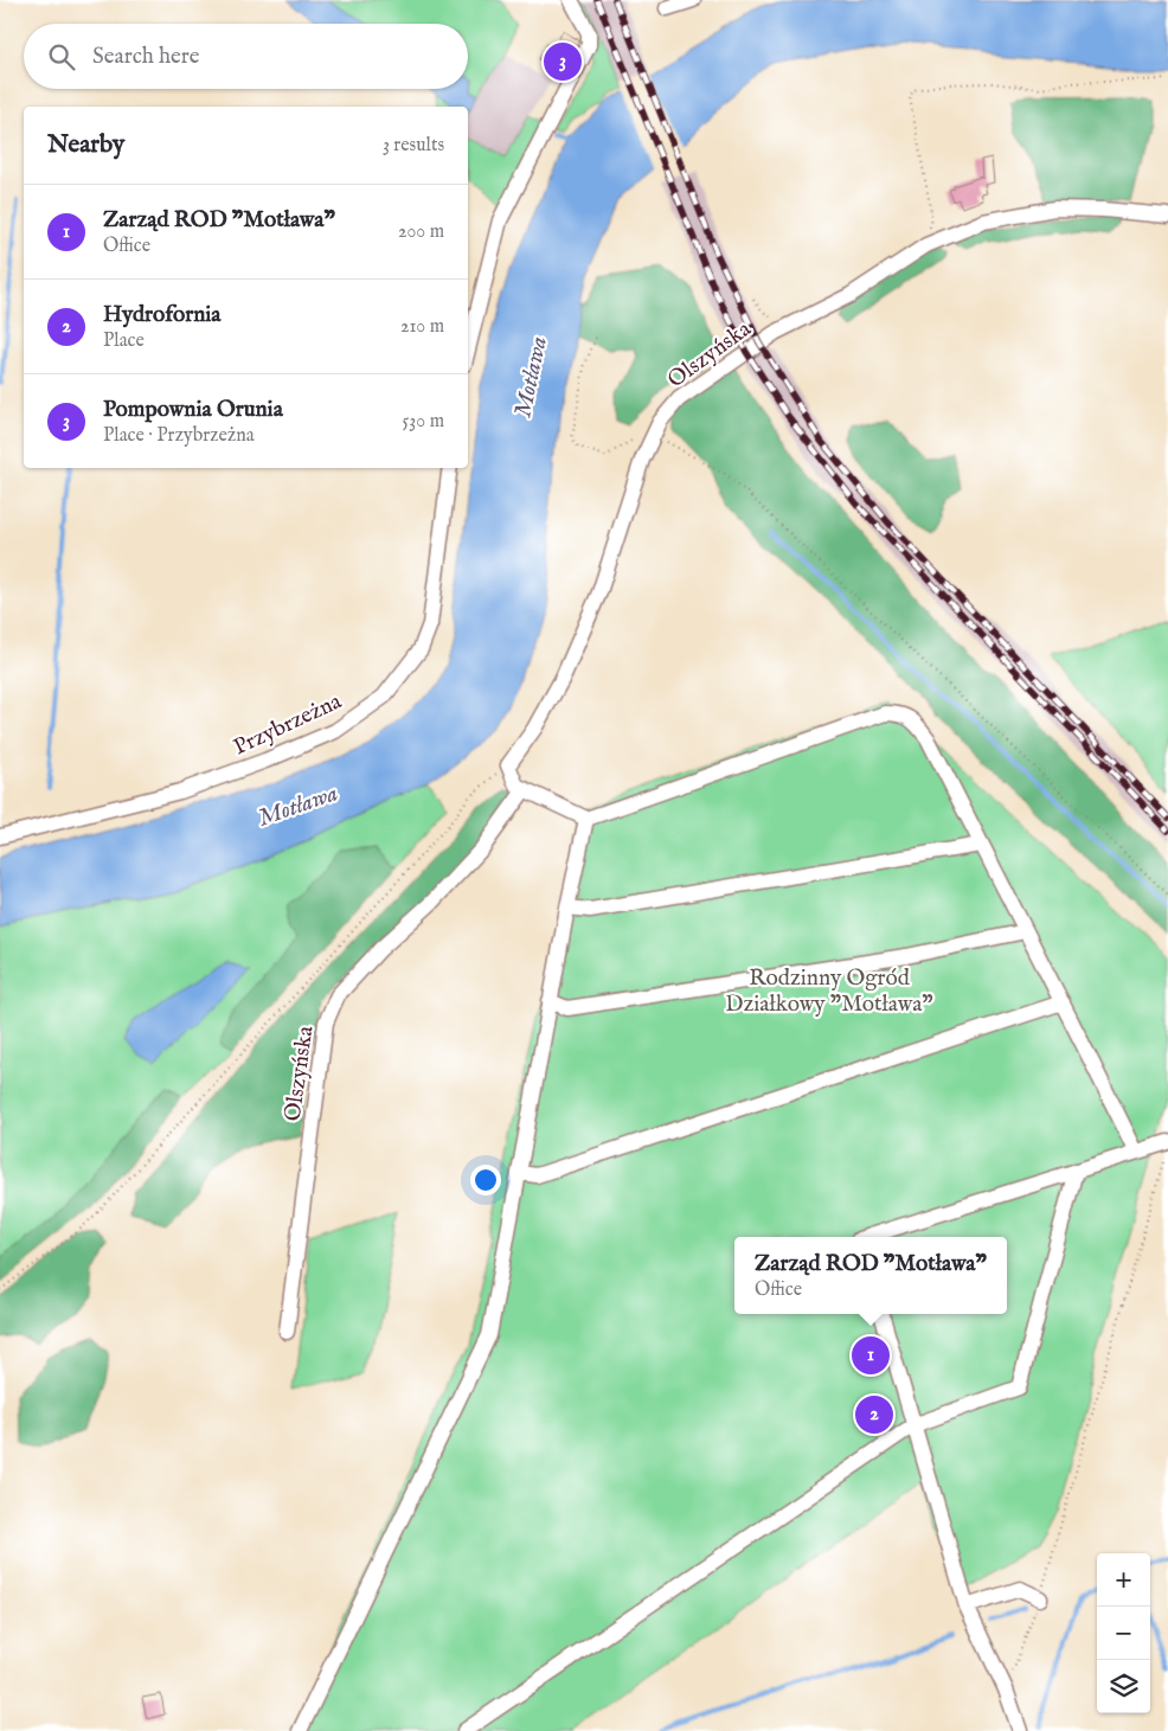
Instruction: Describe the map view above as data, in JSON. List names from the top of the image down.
{
  "streets": {
    "street": ["Olszyńska", "Przybrzeżna"]
  },
  "water": ["Motława"],
  "parks": ["Rodzinny Ogród Działkowy \"Motława\""],
  "page": {
    "search": "Search here",
    "pins": ["3", "1", "2"],
    "heading": ["Nearby", "3 results"],
    "list": [
      {
        "mark": "1",
        "name": "Zarząd ROD \"Motława\"",
        "note": "Office",
        "value": "200 m"
      },
      {
        "mark": "2",
        "name": "Hydrofornia",
        "note": "Place",
        "value": "210 m"
      },
      {
        "mark": "3",
        "name": "Pompownia Orunia",
        "note": "Place · Przybrzeżna",
        "value": "530 m"
      }
    ],
    "popup": ["Zarząd ROD \"Motława\"", "Office"],
    "map_buttons": ["+", "−"]
  }
}
